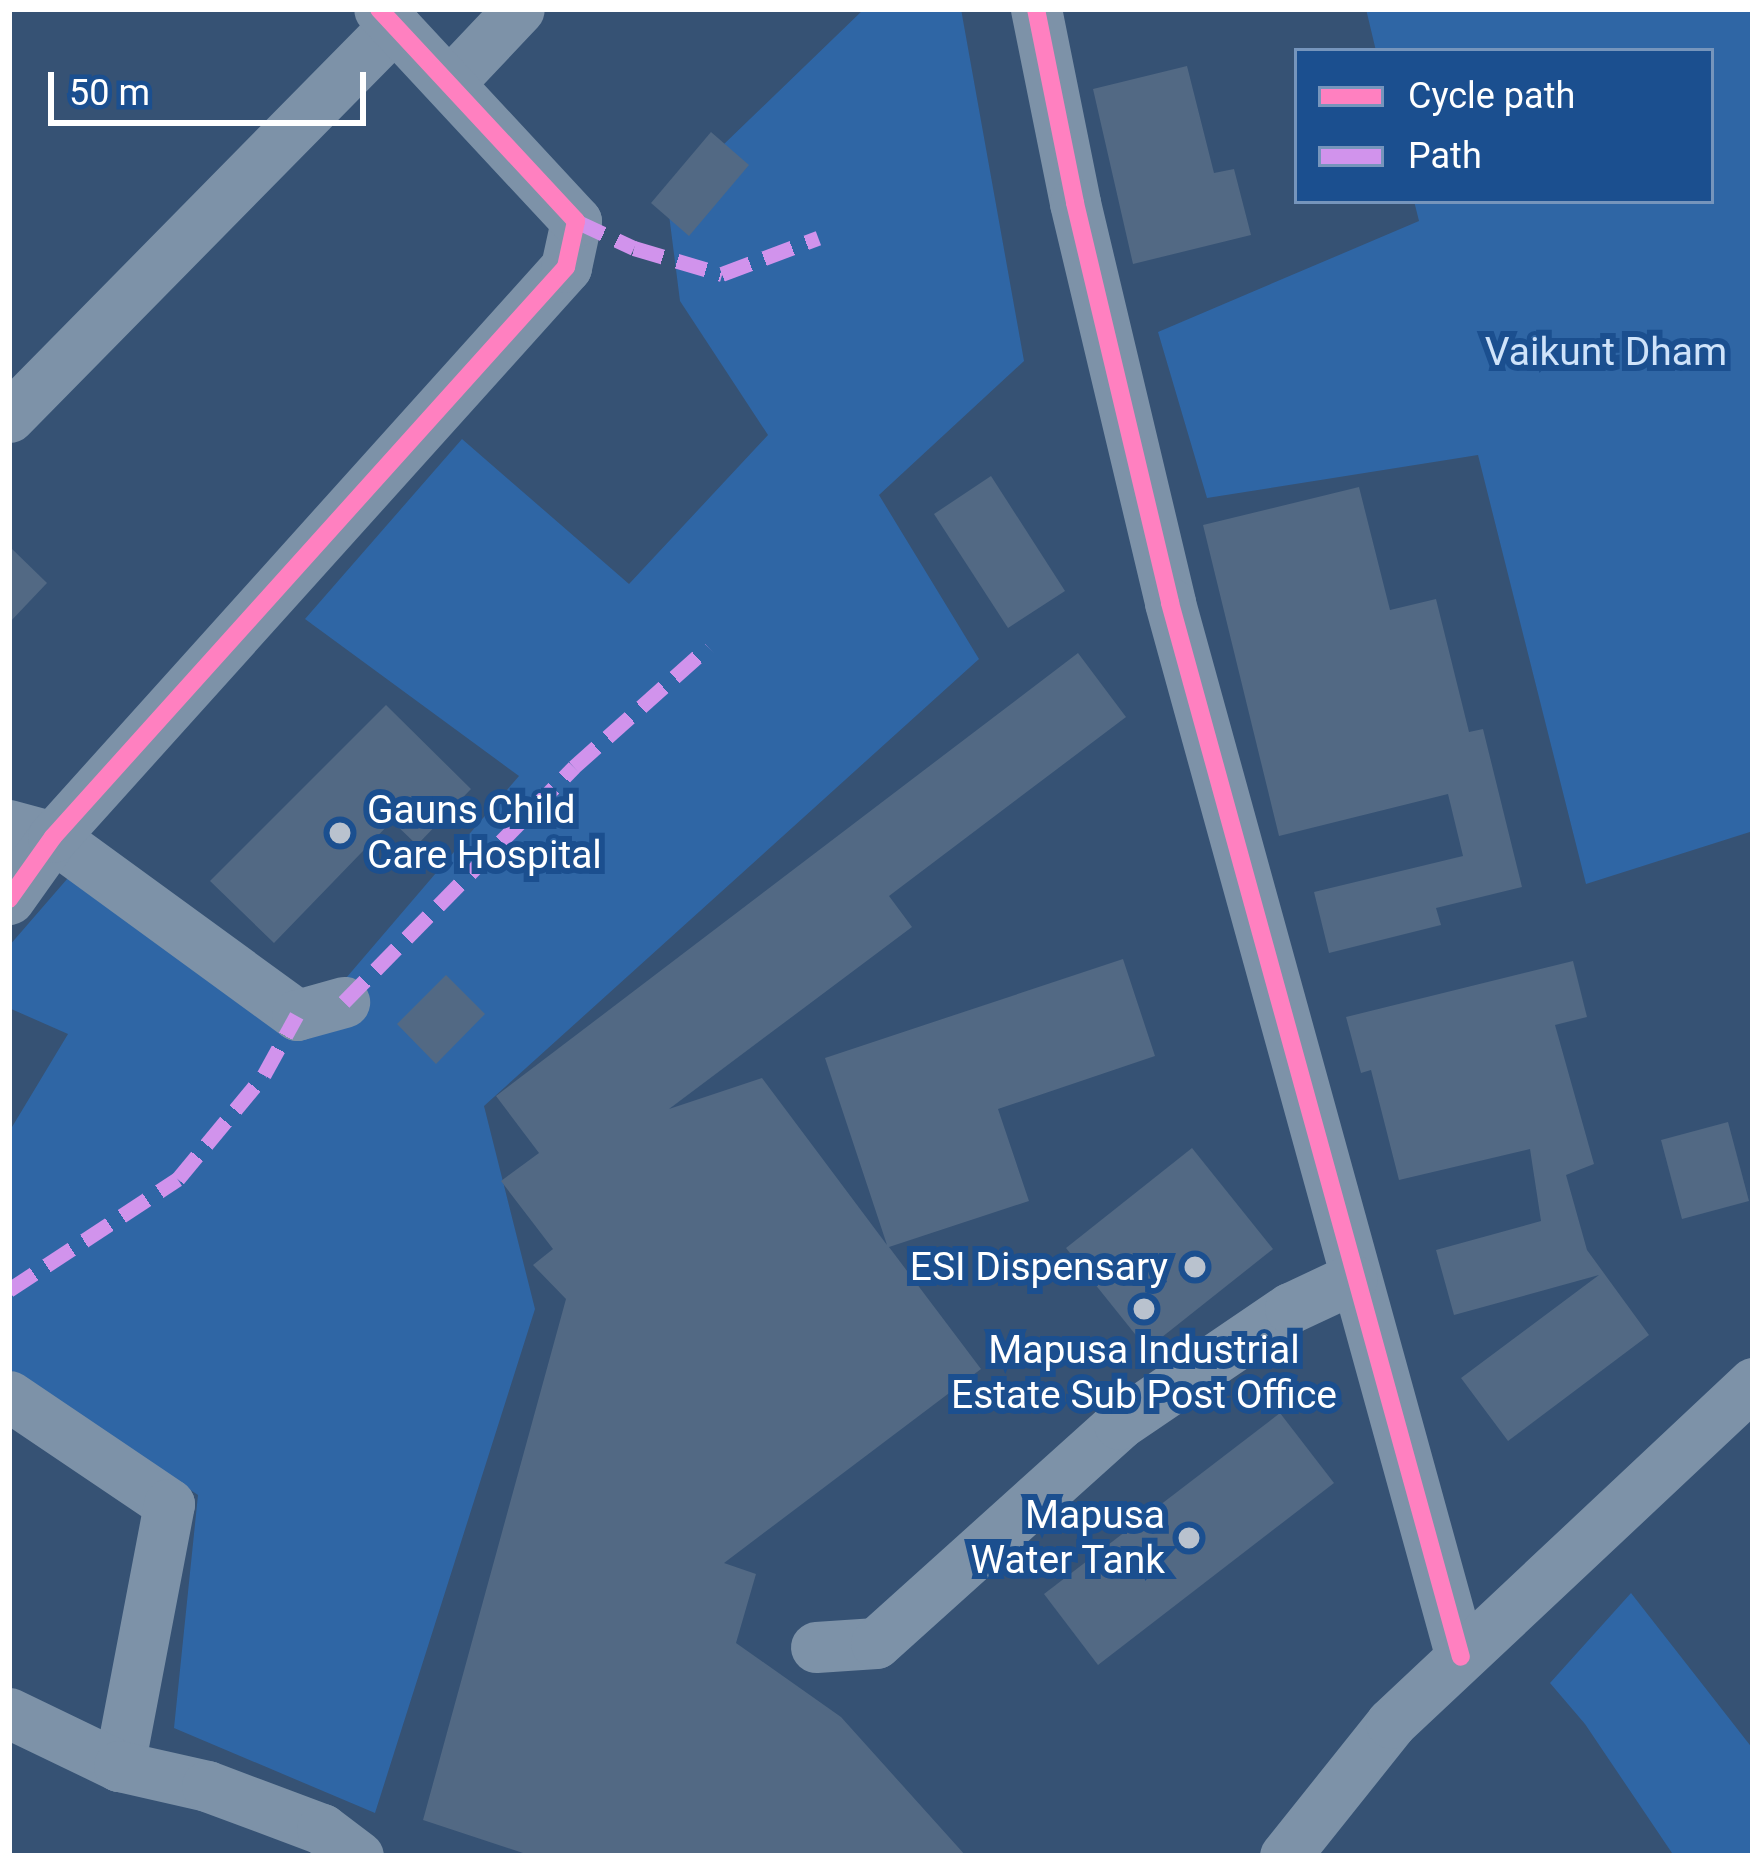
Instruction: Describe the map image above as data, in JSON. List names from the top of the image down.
{
  "parks": ["Vaikunt Dham"],
  "places": [
    "Gauns Child Care Hospital",
    "ESI Dispensary",
    "Mapusa Industrial Estate Sub Post Office",
    "Mapusa Water Tank"
  ],
  "legend": ["Cycle path", "Path"],
  "scale_bar": "50 m"
}
